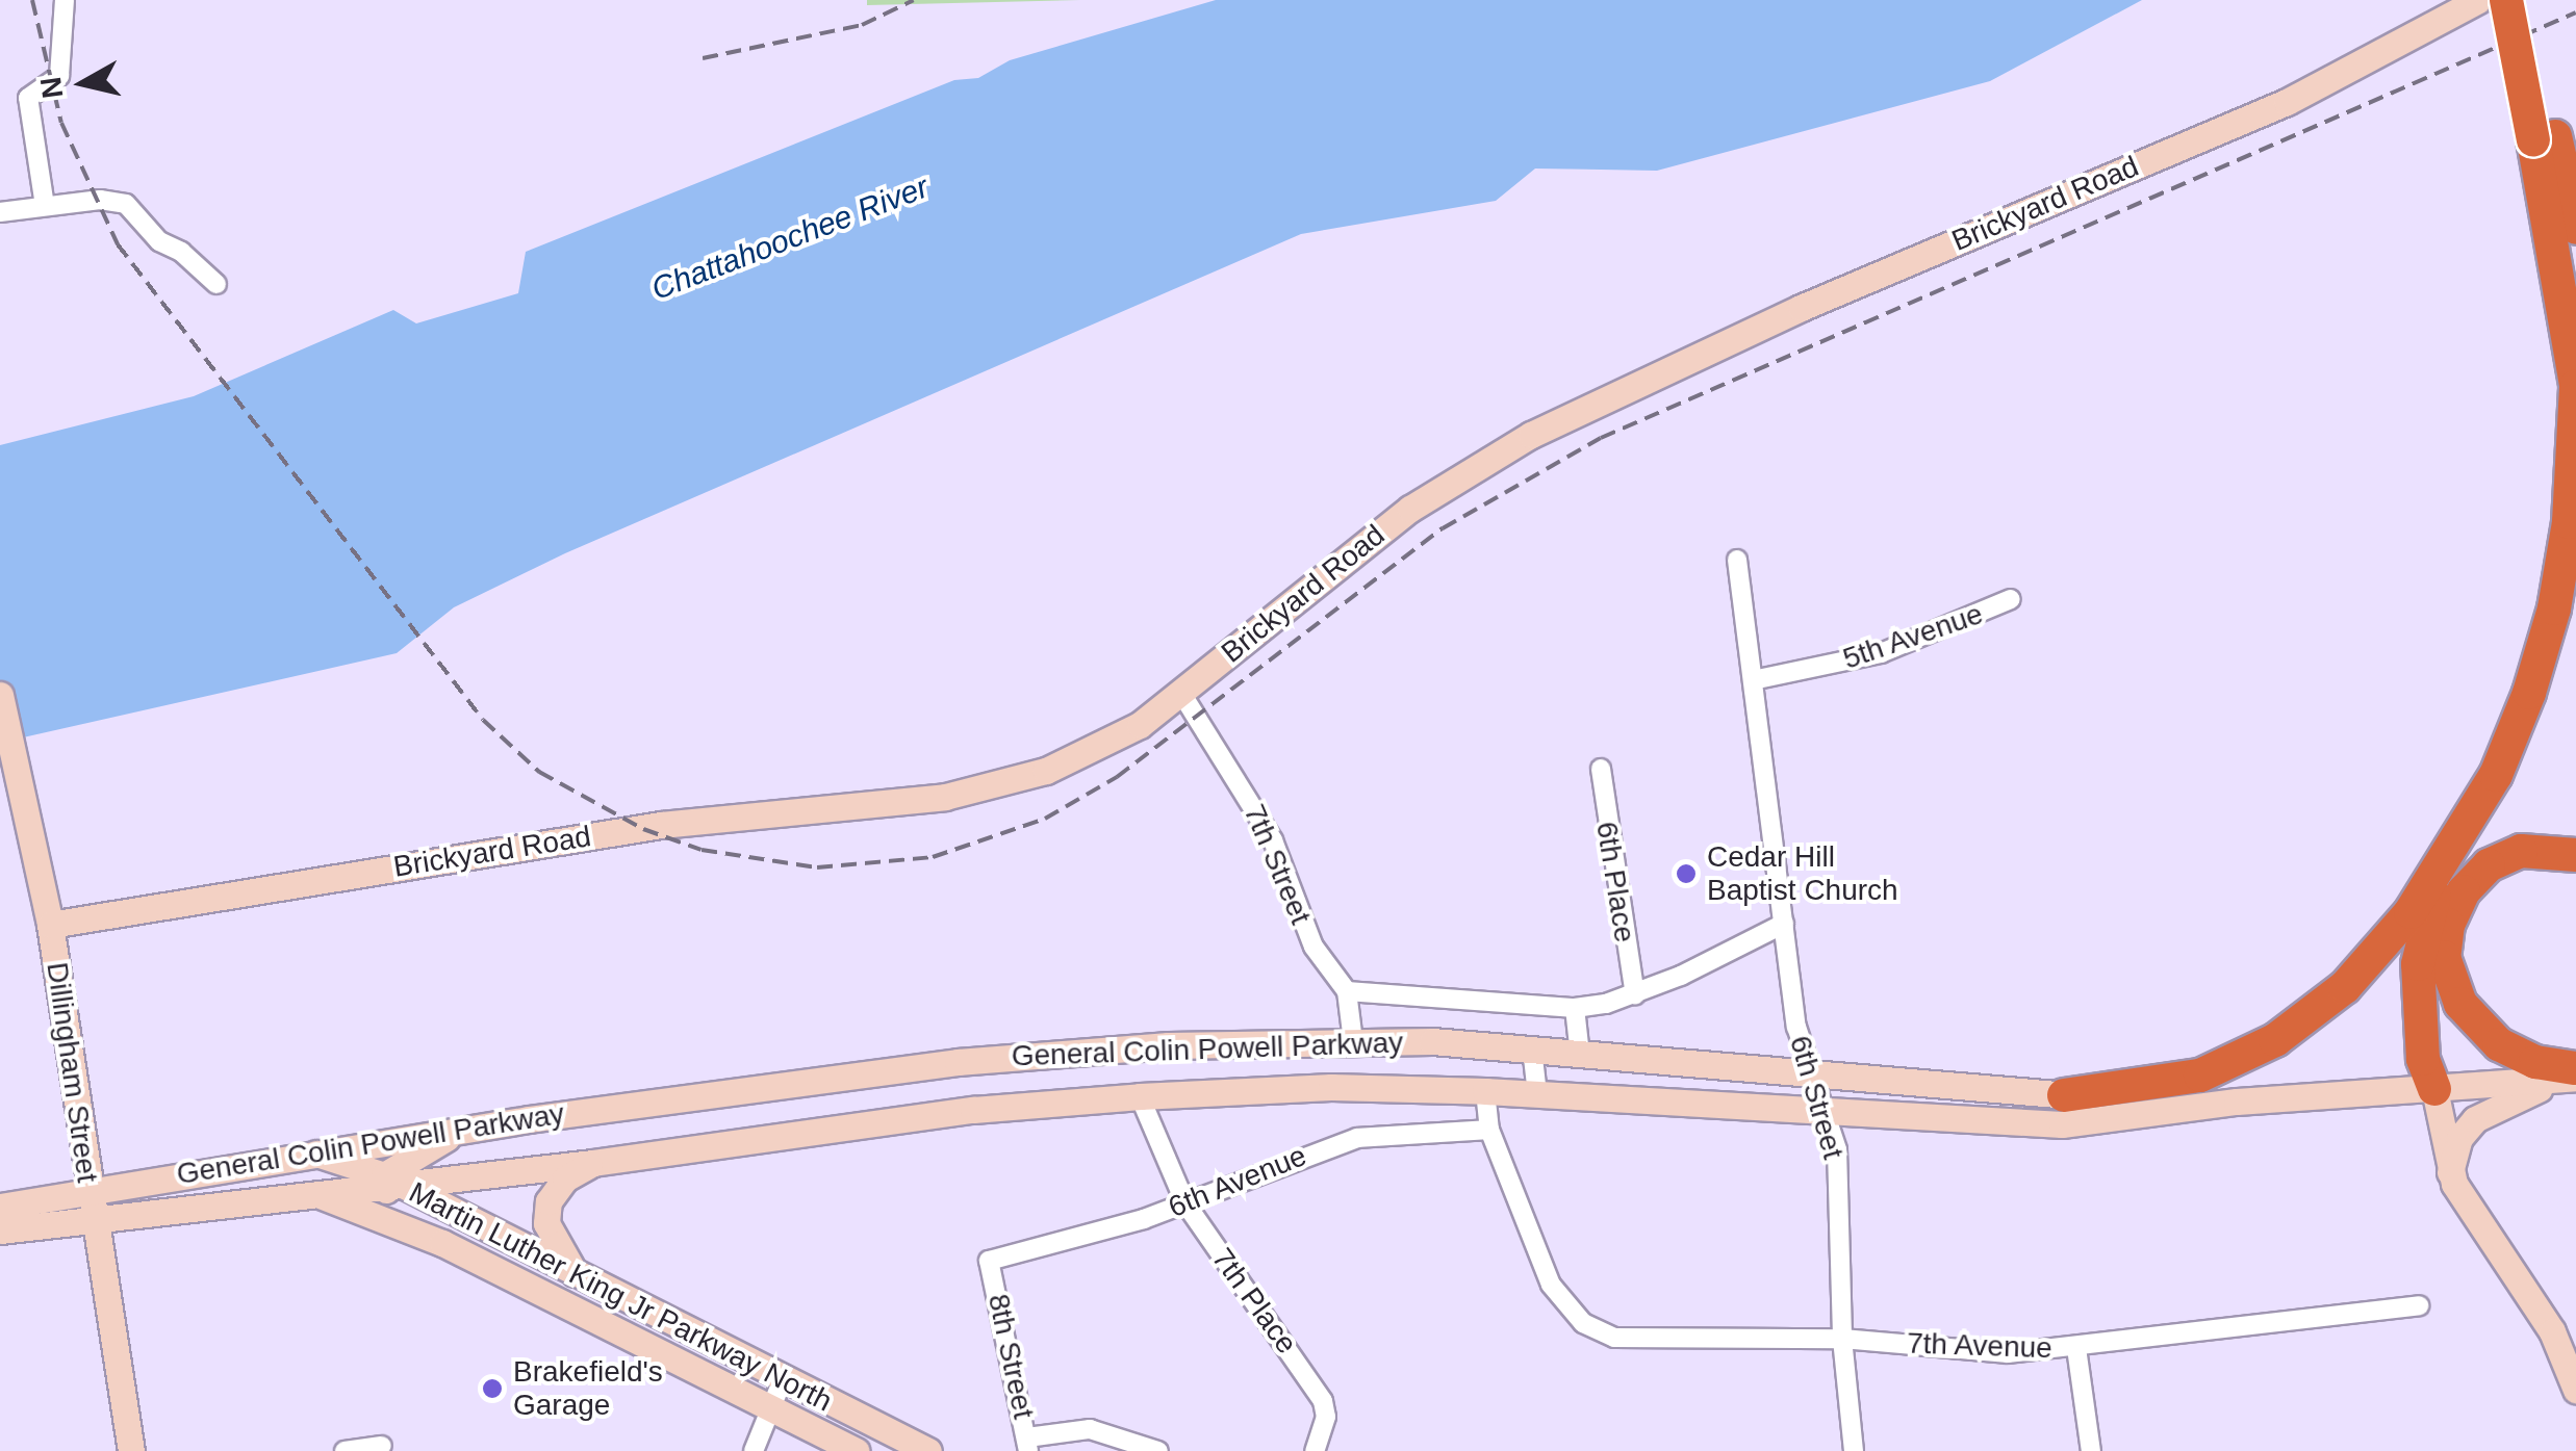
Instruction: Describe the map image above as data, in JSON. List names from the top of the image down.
{
  "streets": {
    "main road": [
      "Brickyard Road",
      "General Colin Powell Parkway",
      "Dillingham Street",
      "Martin Luther King Jr Parkway North"
    ],
    "street": [
      "5th Avenue",
      "7th Street",
      "6th Place",
      "6th Street",
      "6th Avenue",
      "7th Place",
      "7th Avenue",
      "8th Street"
    ]
  },
  "crossings": [
    ["Brickyard Road", "7th Street"],
    ["Brickyard Road", "Dillingham Street"],
    ["5th Avenue", "6th Street"],
    ["7th Street", "General Colin Powell Parkway"],
    ["General Colin Powell Parkway", "Dillingham Street"],
    ["General Colin Powell Parkway", "6th Street"],
    ["General Colin Powell Parkway", "Martin Luther King Jr Parkway North"],
    ["General Colin Powell Parkway", "7th Place"],
    ["6th Street", "7th Avenue"],
    ["6th Avenue", "7th Place"],
    ["6th Avenue", "7th Avenue"],
    ["6th Avenue", "8th Street"]
  ],
  "water": ["Chattahoochee River"],
  "places": ["Cedar Hill Baptist Church", "Brakefield's Garage"],
  "north": "left"
}
